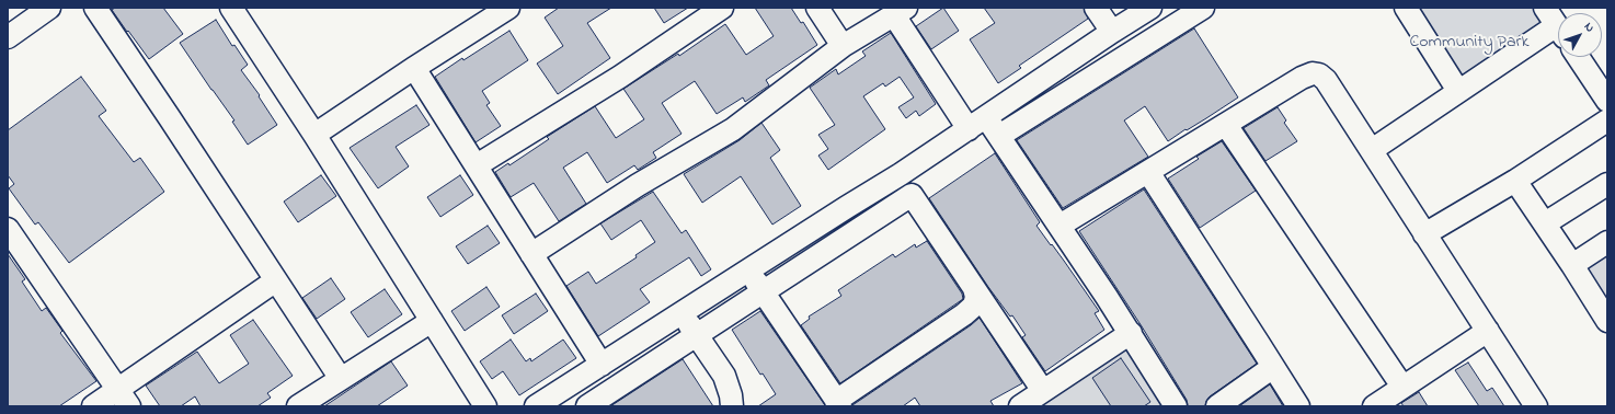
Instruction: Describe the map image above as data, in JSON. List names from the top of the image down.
{
  "parks": ["Community Park"],
  "north": "top right"
}
